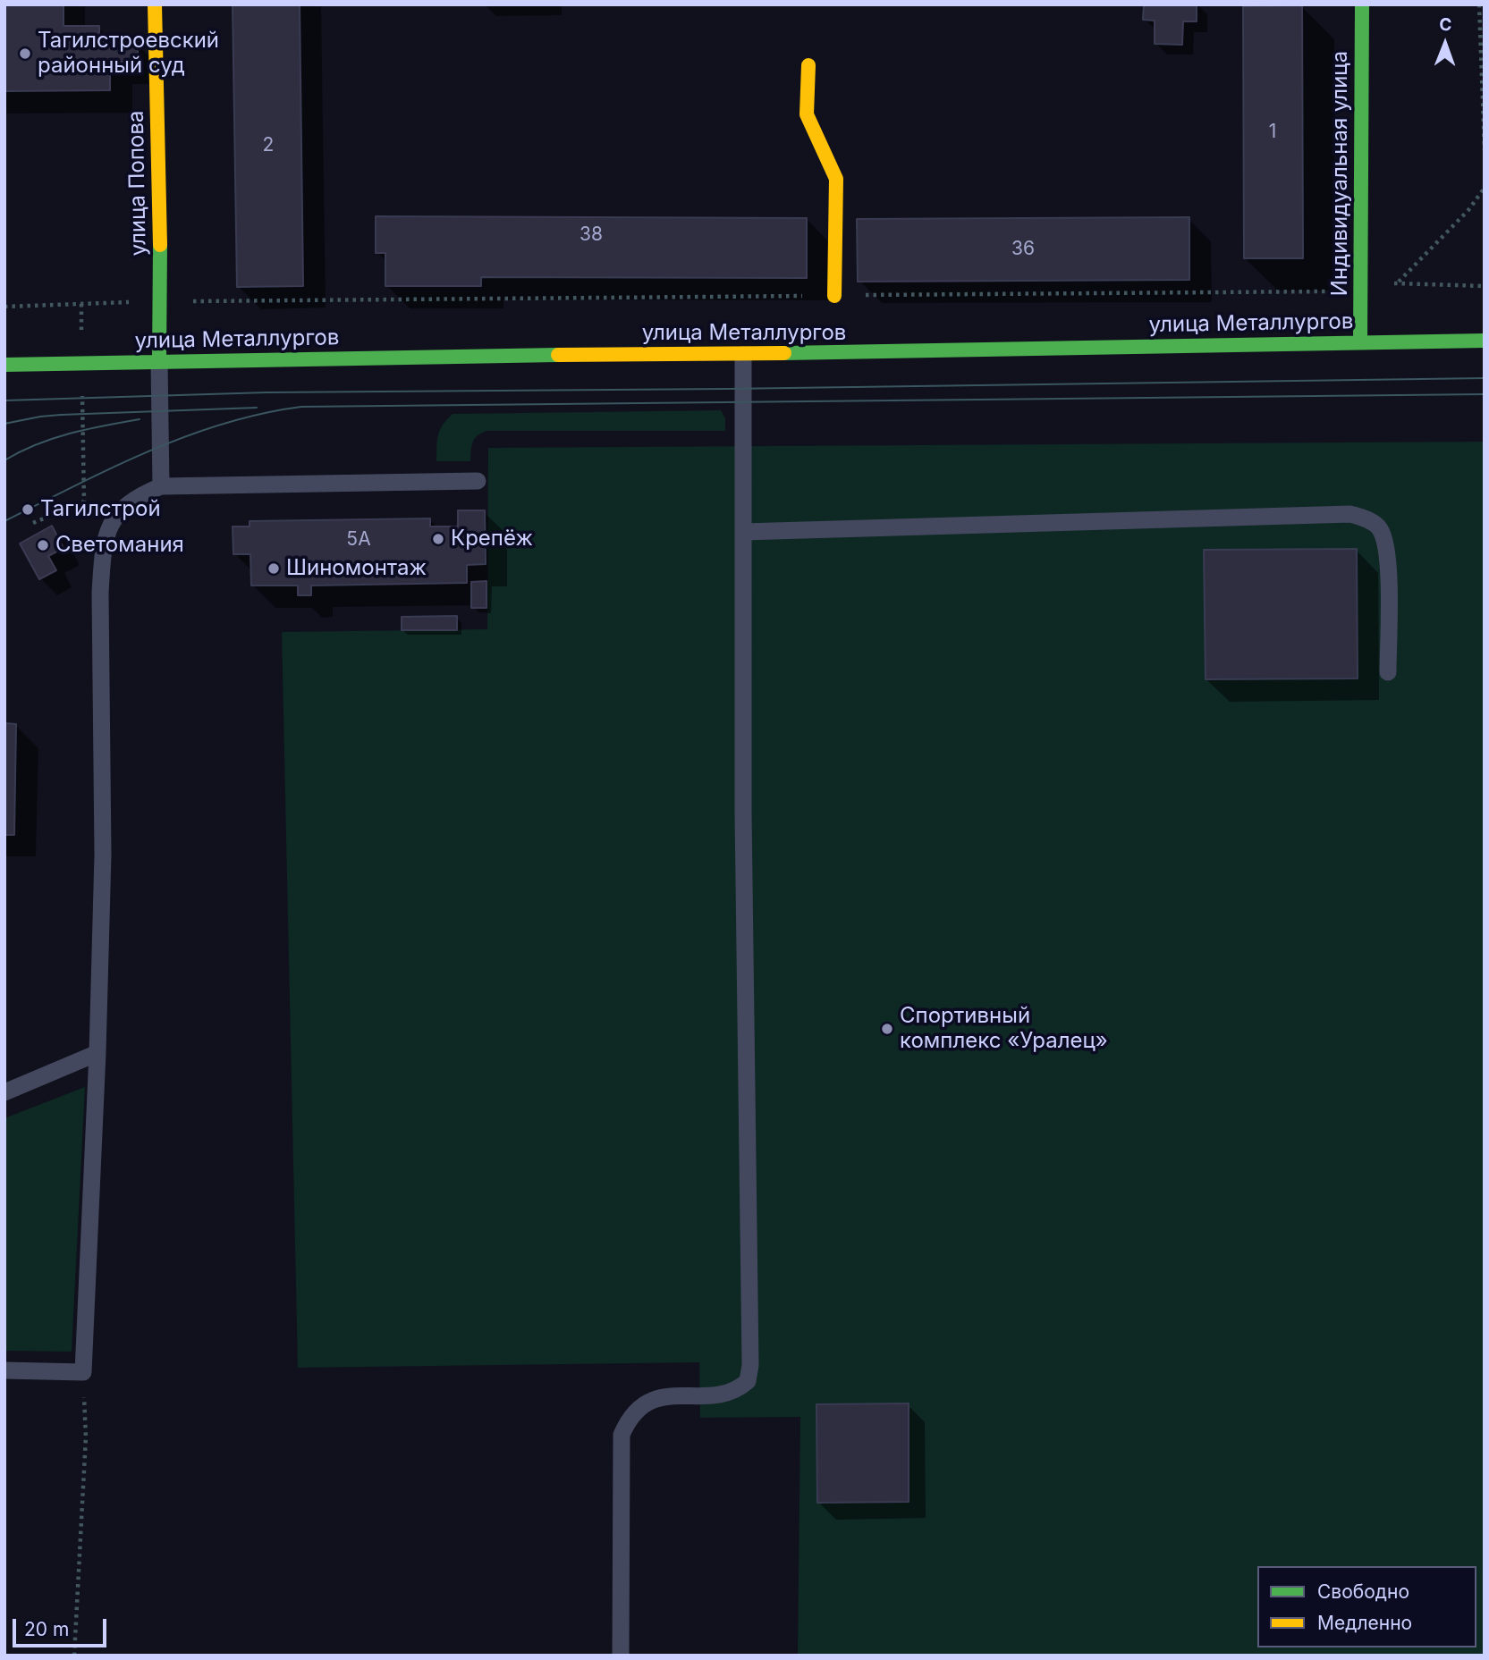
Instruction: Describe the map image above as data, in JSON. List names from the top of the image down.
{
  "streets": {
    "main road": ["Индивидуальная улица", "улица Попова", "улица Металлургов"]
  },
  "crossings": [
    ["Индивидуальная улица", "улица Металлургов"],
    ["улица Попова", "улица Металлургов"]
  ],
  "places": [
    "Тагилстроевский районный суд",
    "Тагилстрой",
    "Крепёж",
    "Светомания",
    "Шиномонтаж",
    "Спортивный комплекс «Уралец»"
  ],
  "house_numbers": [
    "1",
    "2",
    "38",
    "36",
    "5А"
  ],
  "legend": ["Свободно", "Медленно"],
  "scale_bar": "20 m",
  "north": "top"
}
